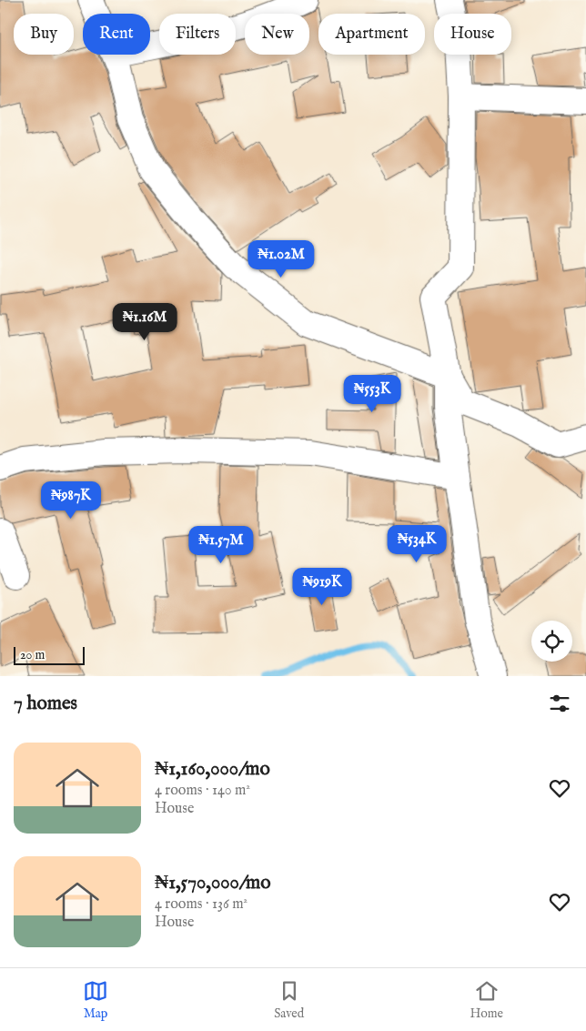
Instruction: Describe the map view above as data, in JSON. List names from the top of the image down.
{
  "scale_bar": "20 m",
  "page": {
    "chip": [
      "Buy",
      "Rent",
      "Filters",
      "New",
      "Apartment",
      "House"
    ],
    "price": [
      "₦1.02M",
      "₦1.16M",
      "₦553K",
      "₦987K",
      "₦534K",
      "₦1.57M",
      "₦919K"
    ],
    "scale": "20 m",
    "heading": "7 homes",
    "list": [
      {
        "name": "₦1,160,000/mo",
        "note": "4 rooms · 140 m² · House"
      },
      {
        "name": "₦1,570,000/mo",
        "note": "4 rooms · 136 m² · House"
      }
    ],
    "tabs": ["Map", "Saved", "Home"]
  }
}
